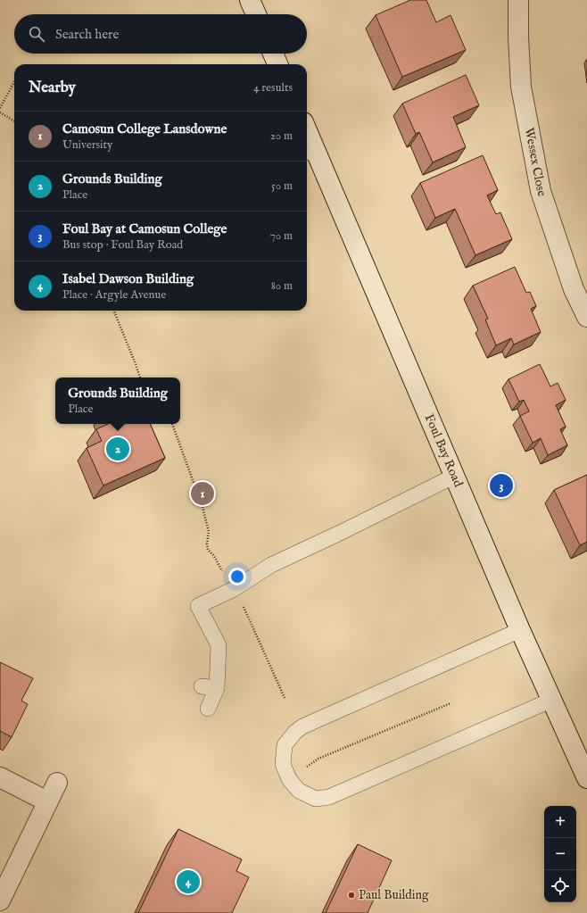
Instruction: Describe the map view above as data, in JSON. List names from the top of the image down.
{
  "streets": {
    "main road": ["Wessex Close", "Foul Bay Road"]
  },
  "places": ["Paul Building"],
  "page": {
    "search": "Search here",
    "heading": ["Nearby", "4 results"],
    "list": [
      {
        "mark": "1",
        "name": "Camosun College Lansdowne",
        "note": "University",
        "value": "20 m"
      },
      {
        "mark": "2",
        "name": "Grounds Building",
        "note": "Place",
        "value": "50 m"
      },
      {
        "mark": "3",
        "name": "Foul Bay at Camosun College",
        "note": "Bus stop · Foul Bay Road",
        "value": "70 m"
      },
      {
        "mark": "4",
        "name": "Isabel Dawson Building",
        "note": "Place · Argyle Avenue",
        "value": "80 m"
      }
    ],
    "popup": ["Grounds Building", "Place"],
    "pins": [
      "2",
      "3",
      "1",
      "4"
    ],
    "map_buttons": ["+", "−"]
  }
}
